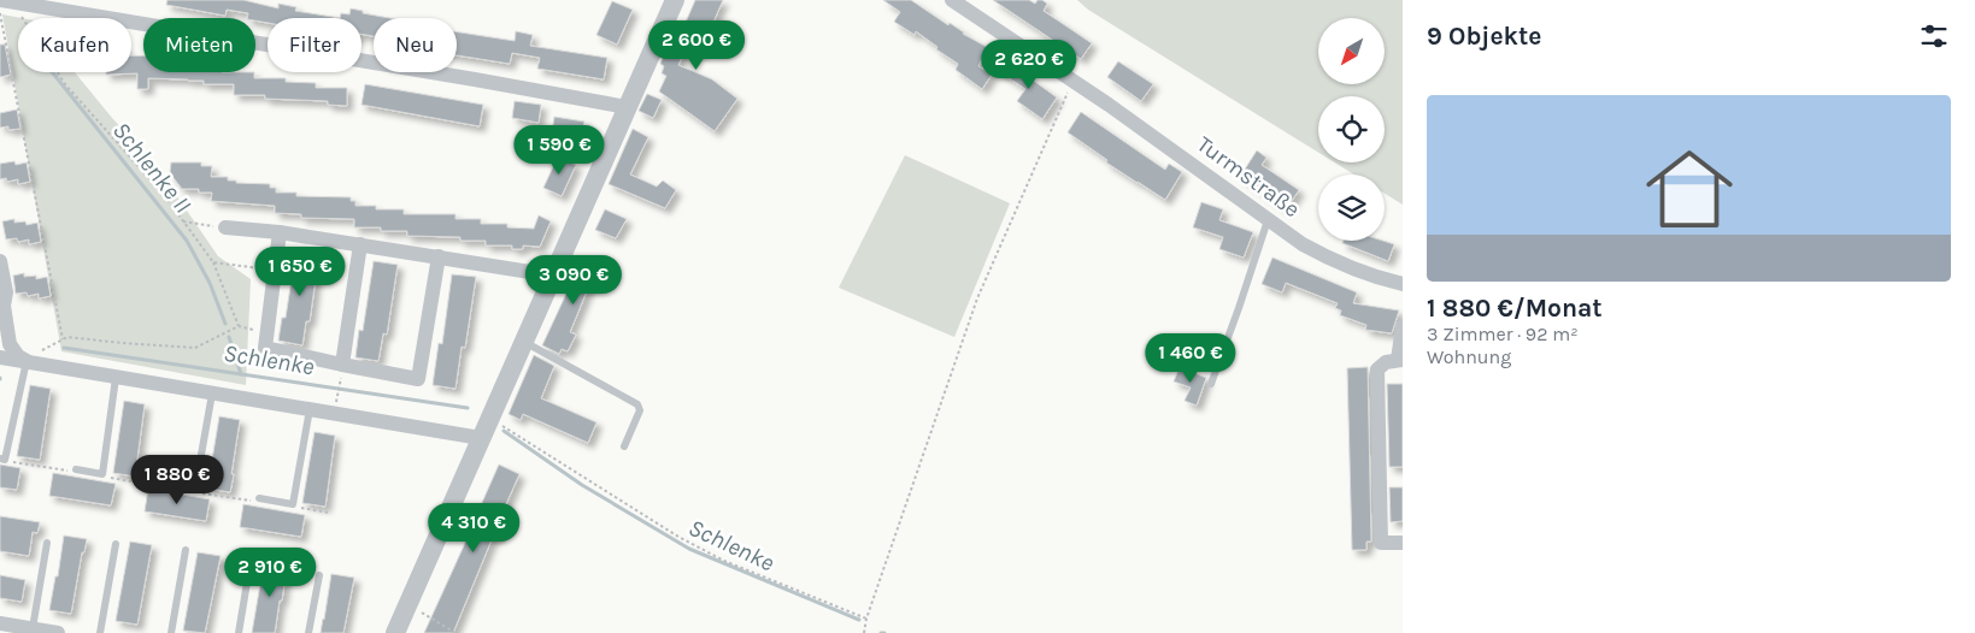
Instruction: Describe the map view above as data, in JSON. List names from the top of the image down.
{
  "streets": {
    "street": ["Turmstraße"]
  },
  "water": ["Schlenke II", "Schlenke"],
  "north": "bottom left",
  "page": {
    "heading": "9 Objekte",
    "chip": [
      "Kaufen",
      "Mieten",
      "Filter",
      "Neu"
    ],
    "price": [
      "2 600 €",
      "2 620 €",
      "1 590 €",
      "1 650 €",
      "3 090 €",
      "1 460 €",
      "1 880 €",
      "4 310 €",
      "2 910 €"
    ],
    "list": [
      {
        "name": "1 880 €/Monat",
        "note": "3 Zimmer · 92 m² · Wohnung"
      }
    ]
  }
}
